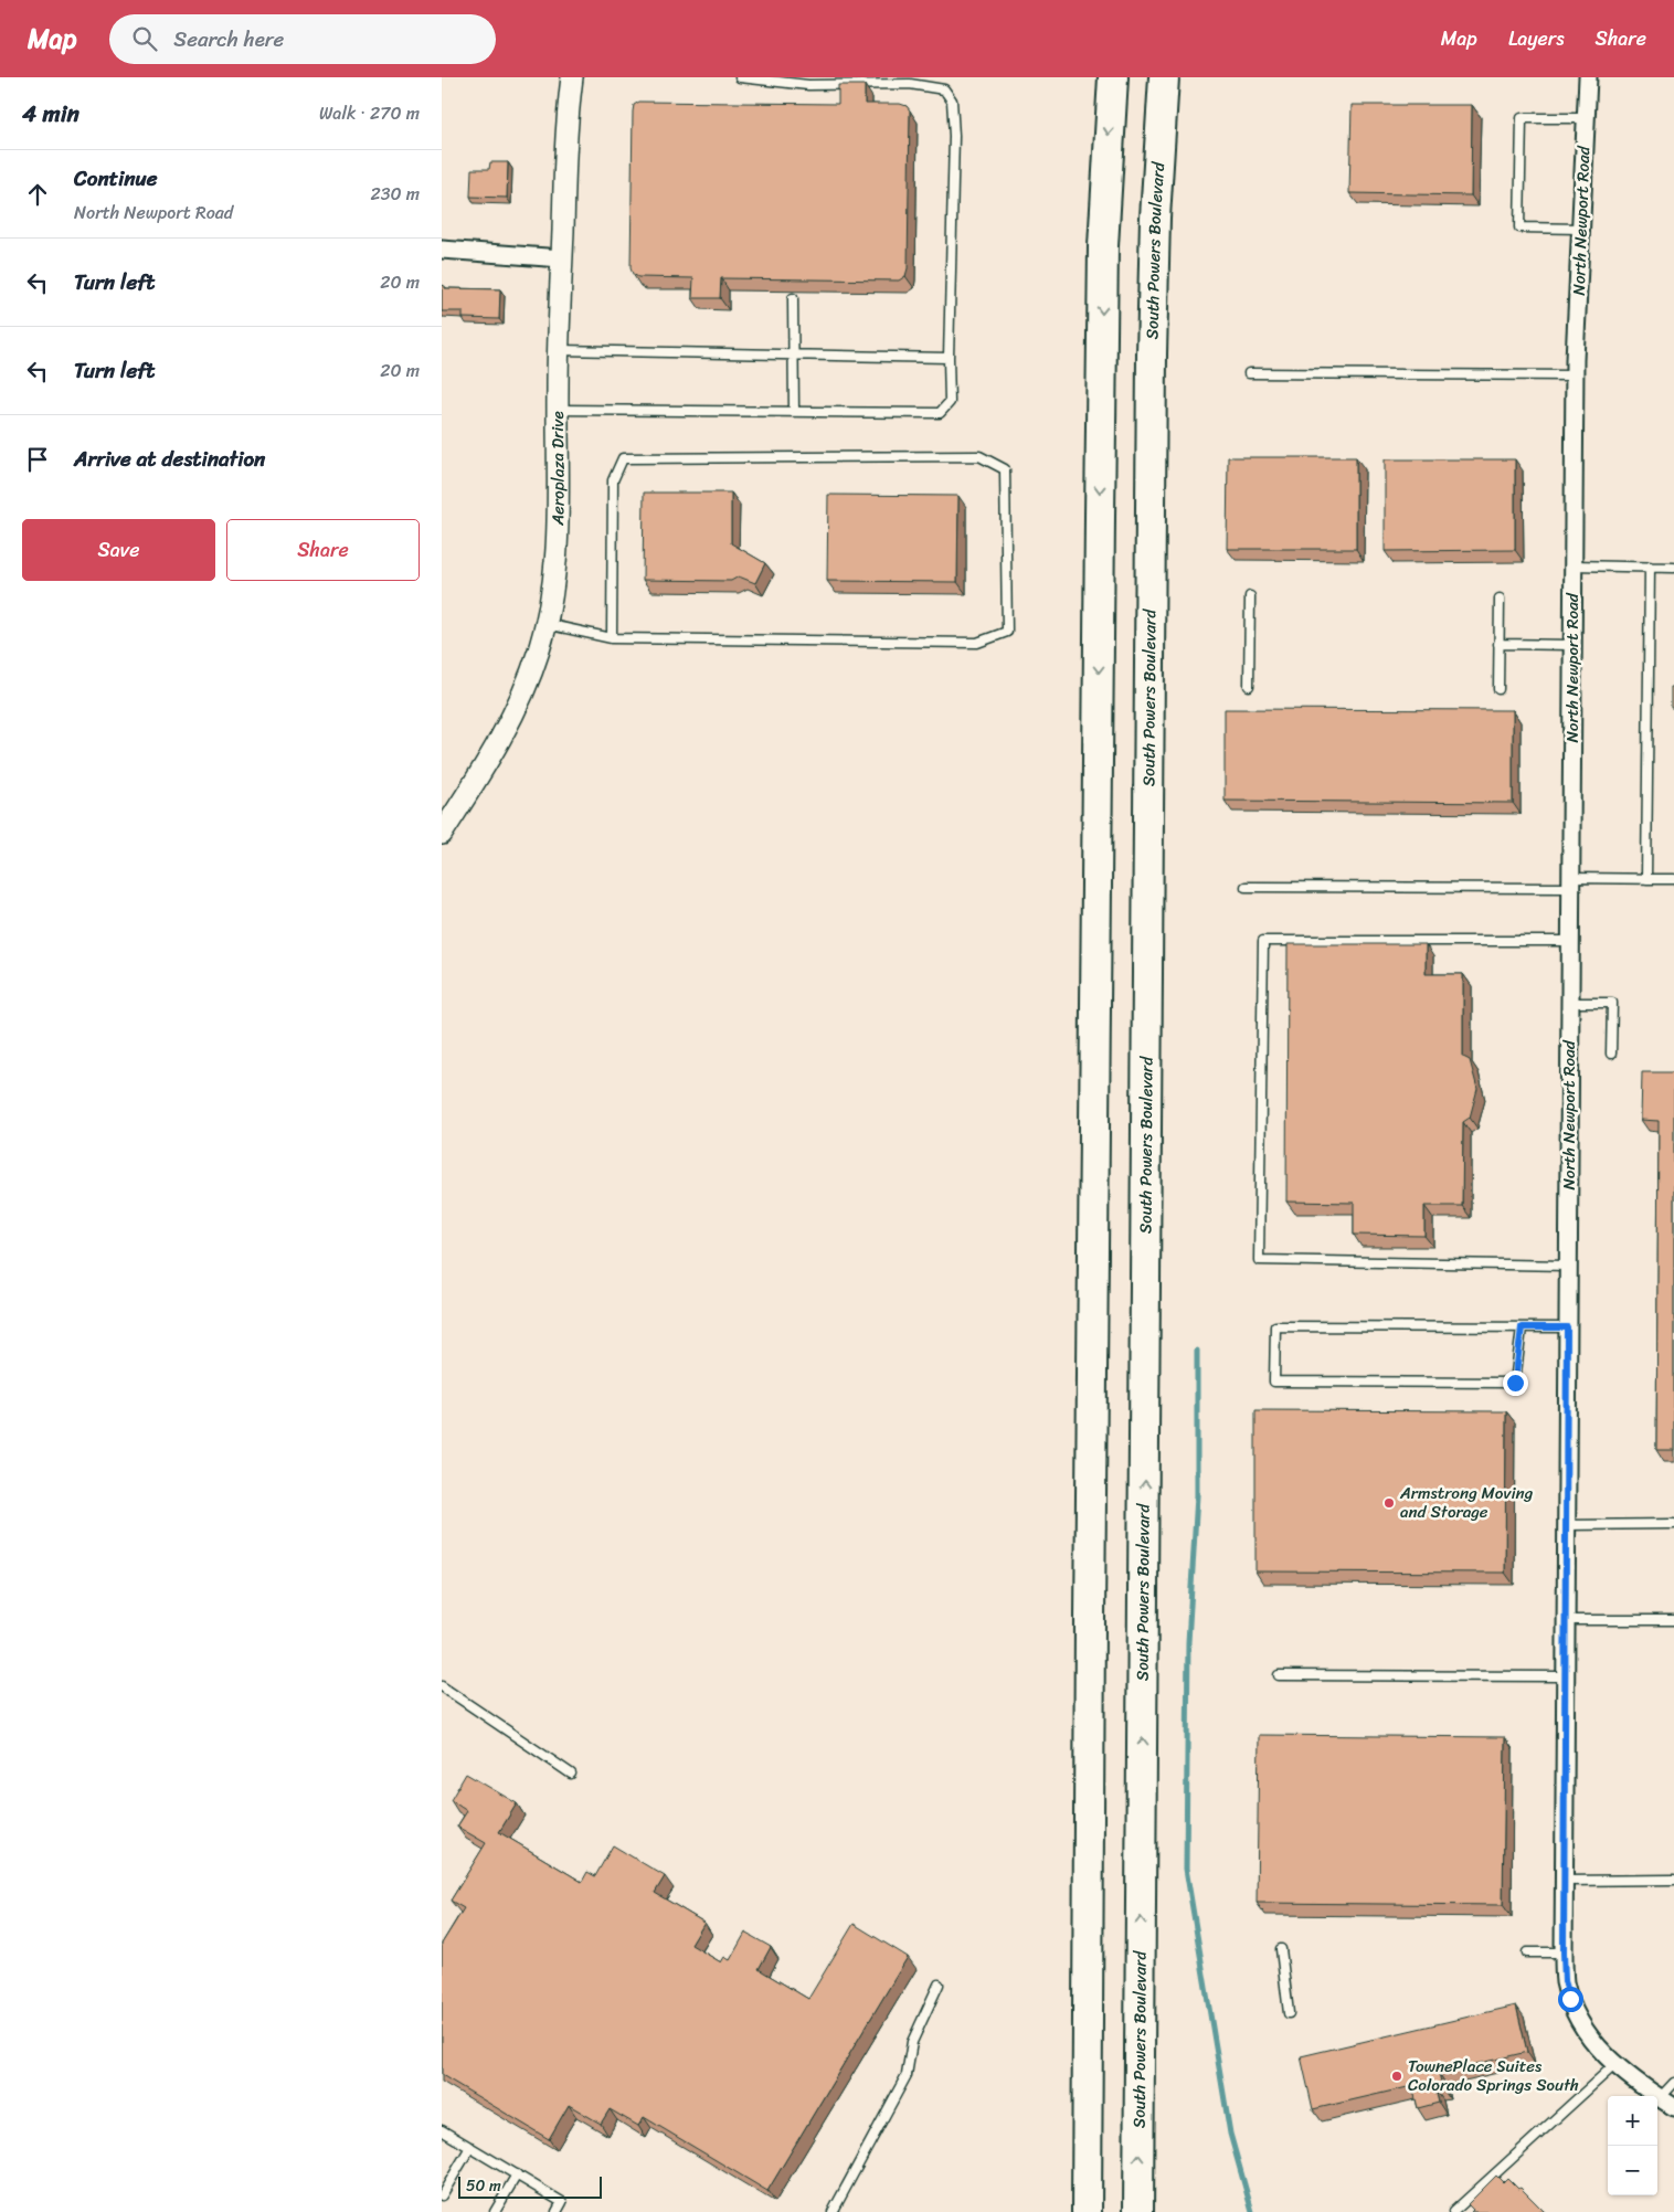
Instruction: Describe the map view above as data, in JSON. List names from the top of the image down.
{
  "streets": {
    "highway": ["South Powers Boulevard"],
    "street": ["North Newport Road", "Aeroplaza Drive"]
  },
  "places": ["Armstrong Moving and Storage", "TownePlace Suites Colorado Springs South"],
  "scale_bar": "50 m",
  "page": {
    "header": "Map",
    "search": "Search here",
    "nav": ["Map", "Layers", "Share"],
    "heading": ["4 min", "Walk · 270 m"],
    "list": [
      ["Continue", "North Newport Road", "230 m"],
      ["Turn left", "20 m"],
      ["Turn left", "20 m"],
      "Arrive at destination"
    ],
    "buttons": ["Save", "Share"],
    "map_buttons": ["+", "−"],
    "scale": "50 m"
  }
}
